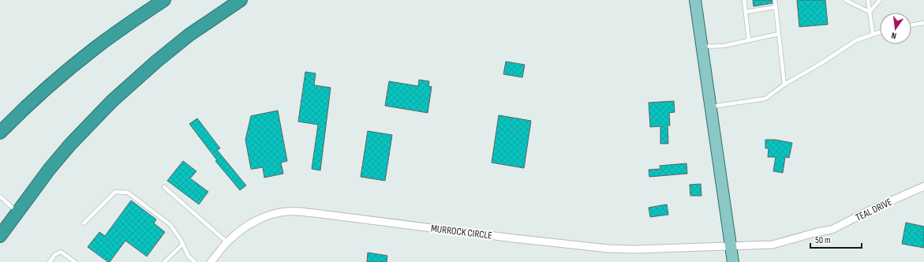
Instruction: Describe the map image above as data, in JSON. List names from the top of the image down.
{
  "streets": {
    "street": ["TEAL DRIVE", "MURROCK CIRCLE"]
  },
  "crossings": [
    ["TEAL DRIVE", "MURROCK CIRCLE"]
  ],
  "scale_bar": "50 m",
  "north": "bottom"
}
